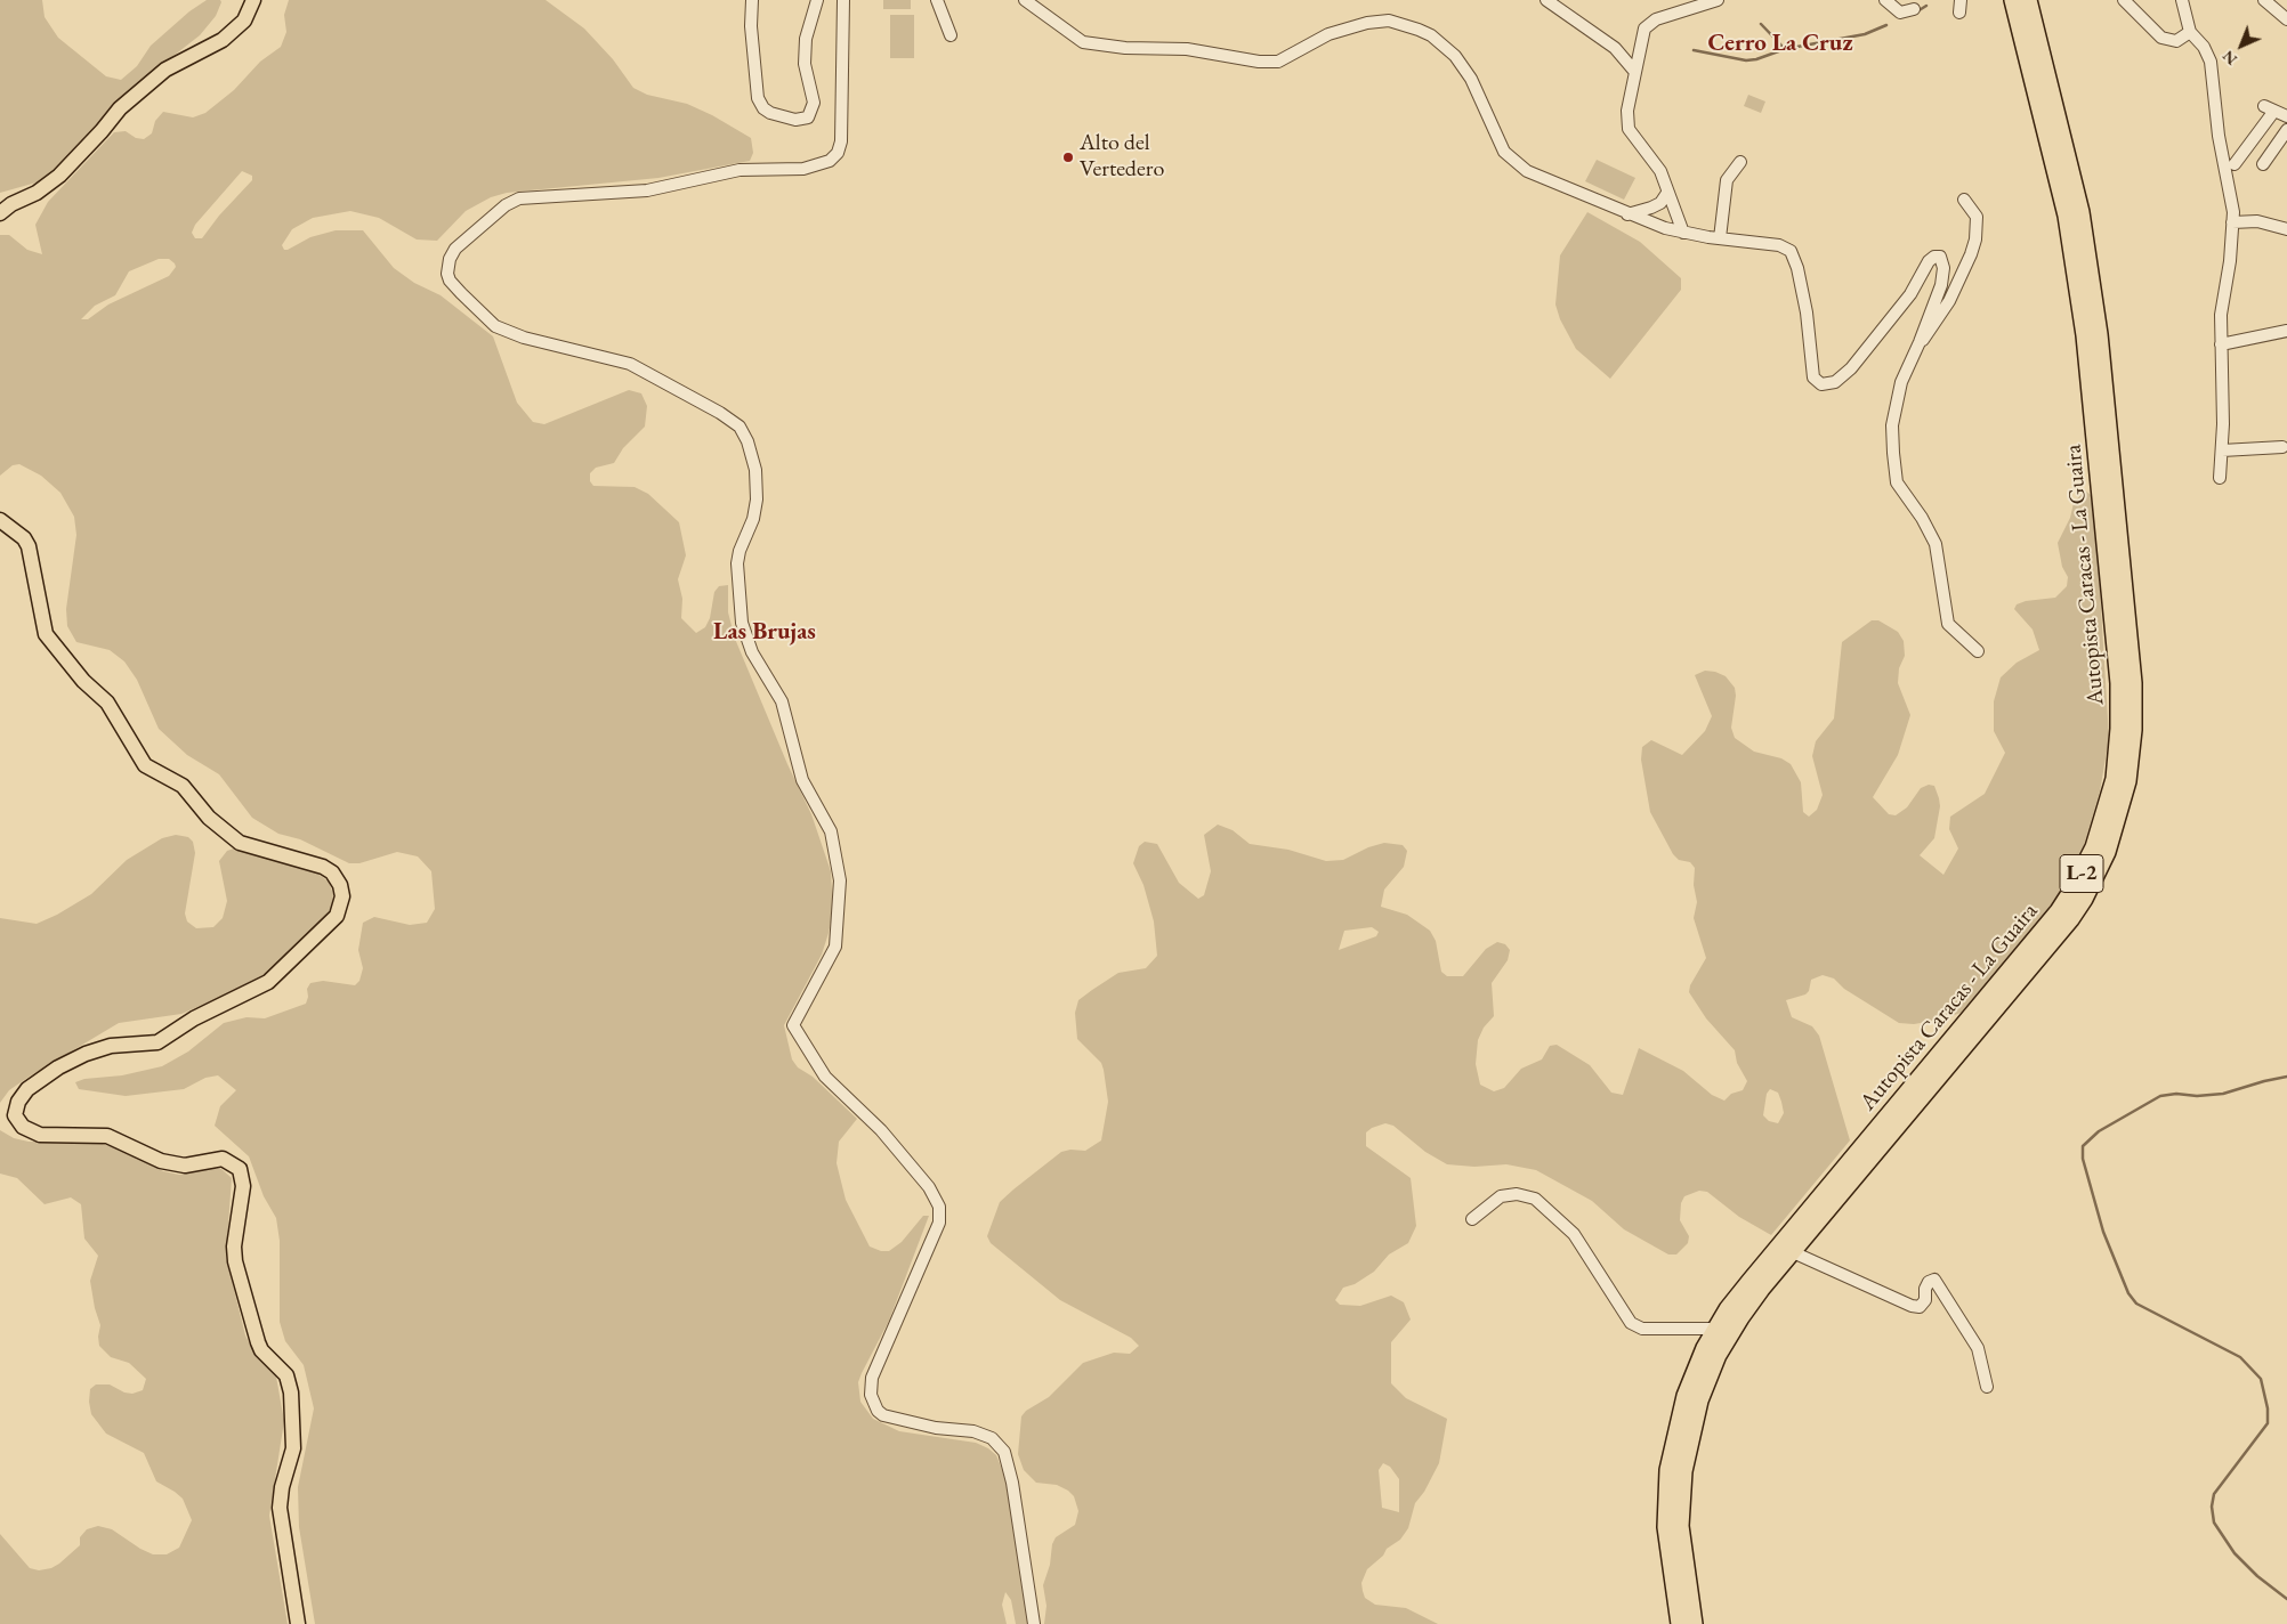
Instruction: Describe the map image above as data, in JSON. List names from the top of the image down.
{
  "streets": {
    "highway": ["Autopista Caracas - La Guaira", "L-2"]
  },
  "districts": ["Cerro La Cruz", "Las Brujas"],
  "places": ["Alto del Vertedero"],
  "north": "bottom left"
}
